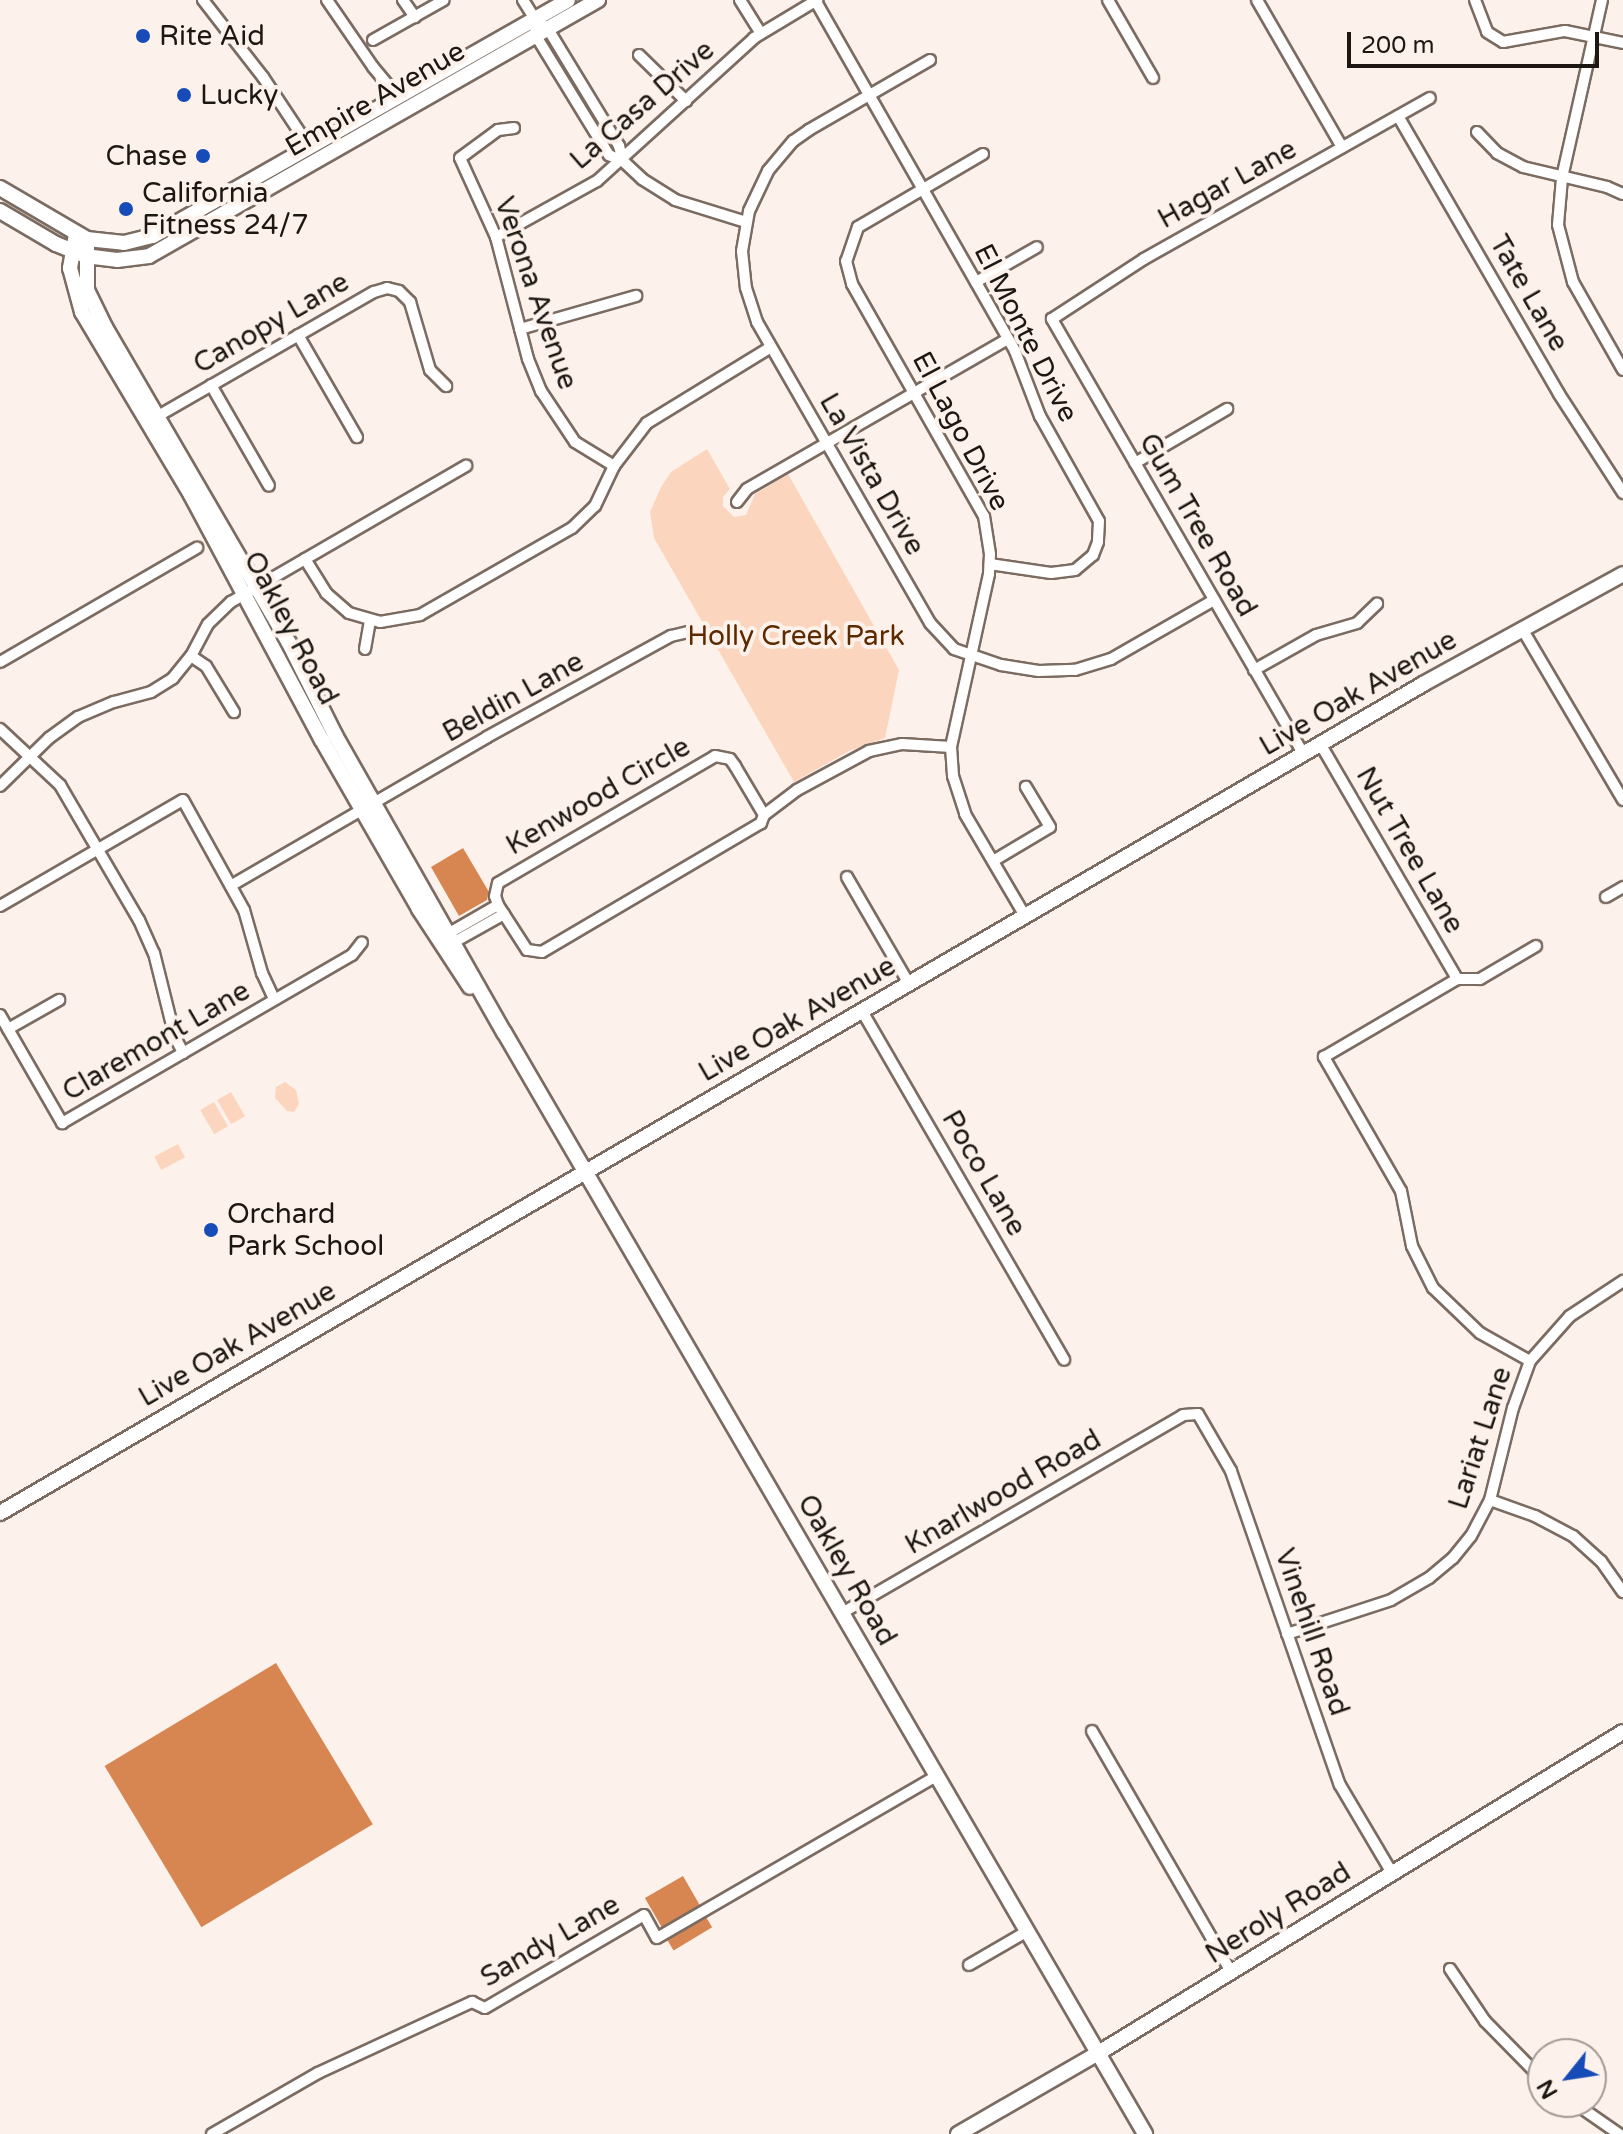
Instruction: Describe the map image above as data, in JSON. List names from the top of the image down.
{
  "streets": {
    "street": [
      "Empire Avenue",
      "La Casa Drive",
      "Hagar Lane",
      "Verona Avenue",
      "Tate Lane",
      "Canopy Lane",
      "El Monte Drive",
      "El Lago Drive",
      "La Vista Drive",
      "Gum Tree Road",
      "Oakley Road",
      "Live Oak Avenue",
      "Beldin Lane",
      "Kenwood Circle",
      "Nut Tree Lane",
      "Claremont Lane",
      "Poco Lane",
      "Lariat Lane",
      "Knarlwood Road",
      "Vinehill Road",
      "Neroly Road",
      "Sandy Lane"
    ]
  },
  "crossings": [
    ["Empire Avenue", "Oakley Road"],
    ["La Casa Drive", "Verona Avenue"],
    ["La Casa Drive", "El Monte Drive"],
    ["Hagar Lane", "Tate Lane"],
    ["Hagar Lane", "Gum Tree Road"],
    ["Canopy Lane", "Oakley Road"],
    ["El Monte Drive", "El Lago Drive"],
    ["El Monte Drive", "La Vista Drive"],
    ["El Lago Drive", "La Vista Drive"],
    ["El Lago Drive", "Live Oak Avenue"],
    ["La Vista Drive", "Gum Tree Road"],
    ["Gum Tree Road", "Live Oak Avenue"],
    ["Oakley Road", "Live Oak Avenue"],
    ["Oakley Road", "Beldin Lane"],
    ["Oakley Road", "Knarlwood Road"],
    ["Oakley Road", "Neroly Road"],
    ["Oakley Road", "Sandy Lane"],
    ["Live Oak Avenue", "Nut Tree Lane"],
    ["Live Oak Avenue", "Poco Lane"],
    ["Lariat Lane", "Vinehill Road"],
    ["Knarlwood Road", "Vinehill Road"],
    ["Vinehill Road", "Neroly Road"]
  ],
  "parks": ["Holly Creek Park"],
  "places": [
    "Rite Aid",
    "Lucky",
    "Chase",
    "California Fitness 24/7",
    "Orchard Park School"
  ],
  "scale_bar": "200 m",
  "north": "bottom left"
}
